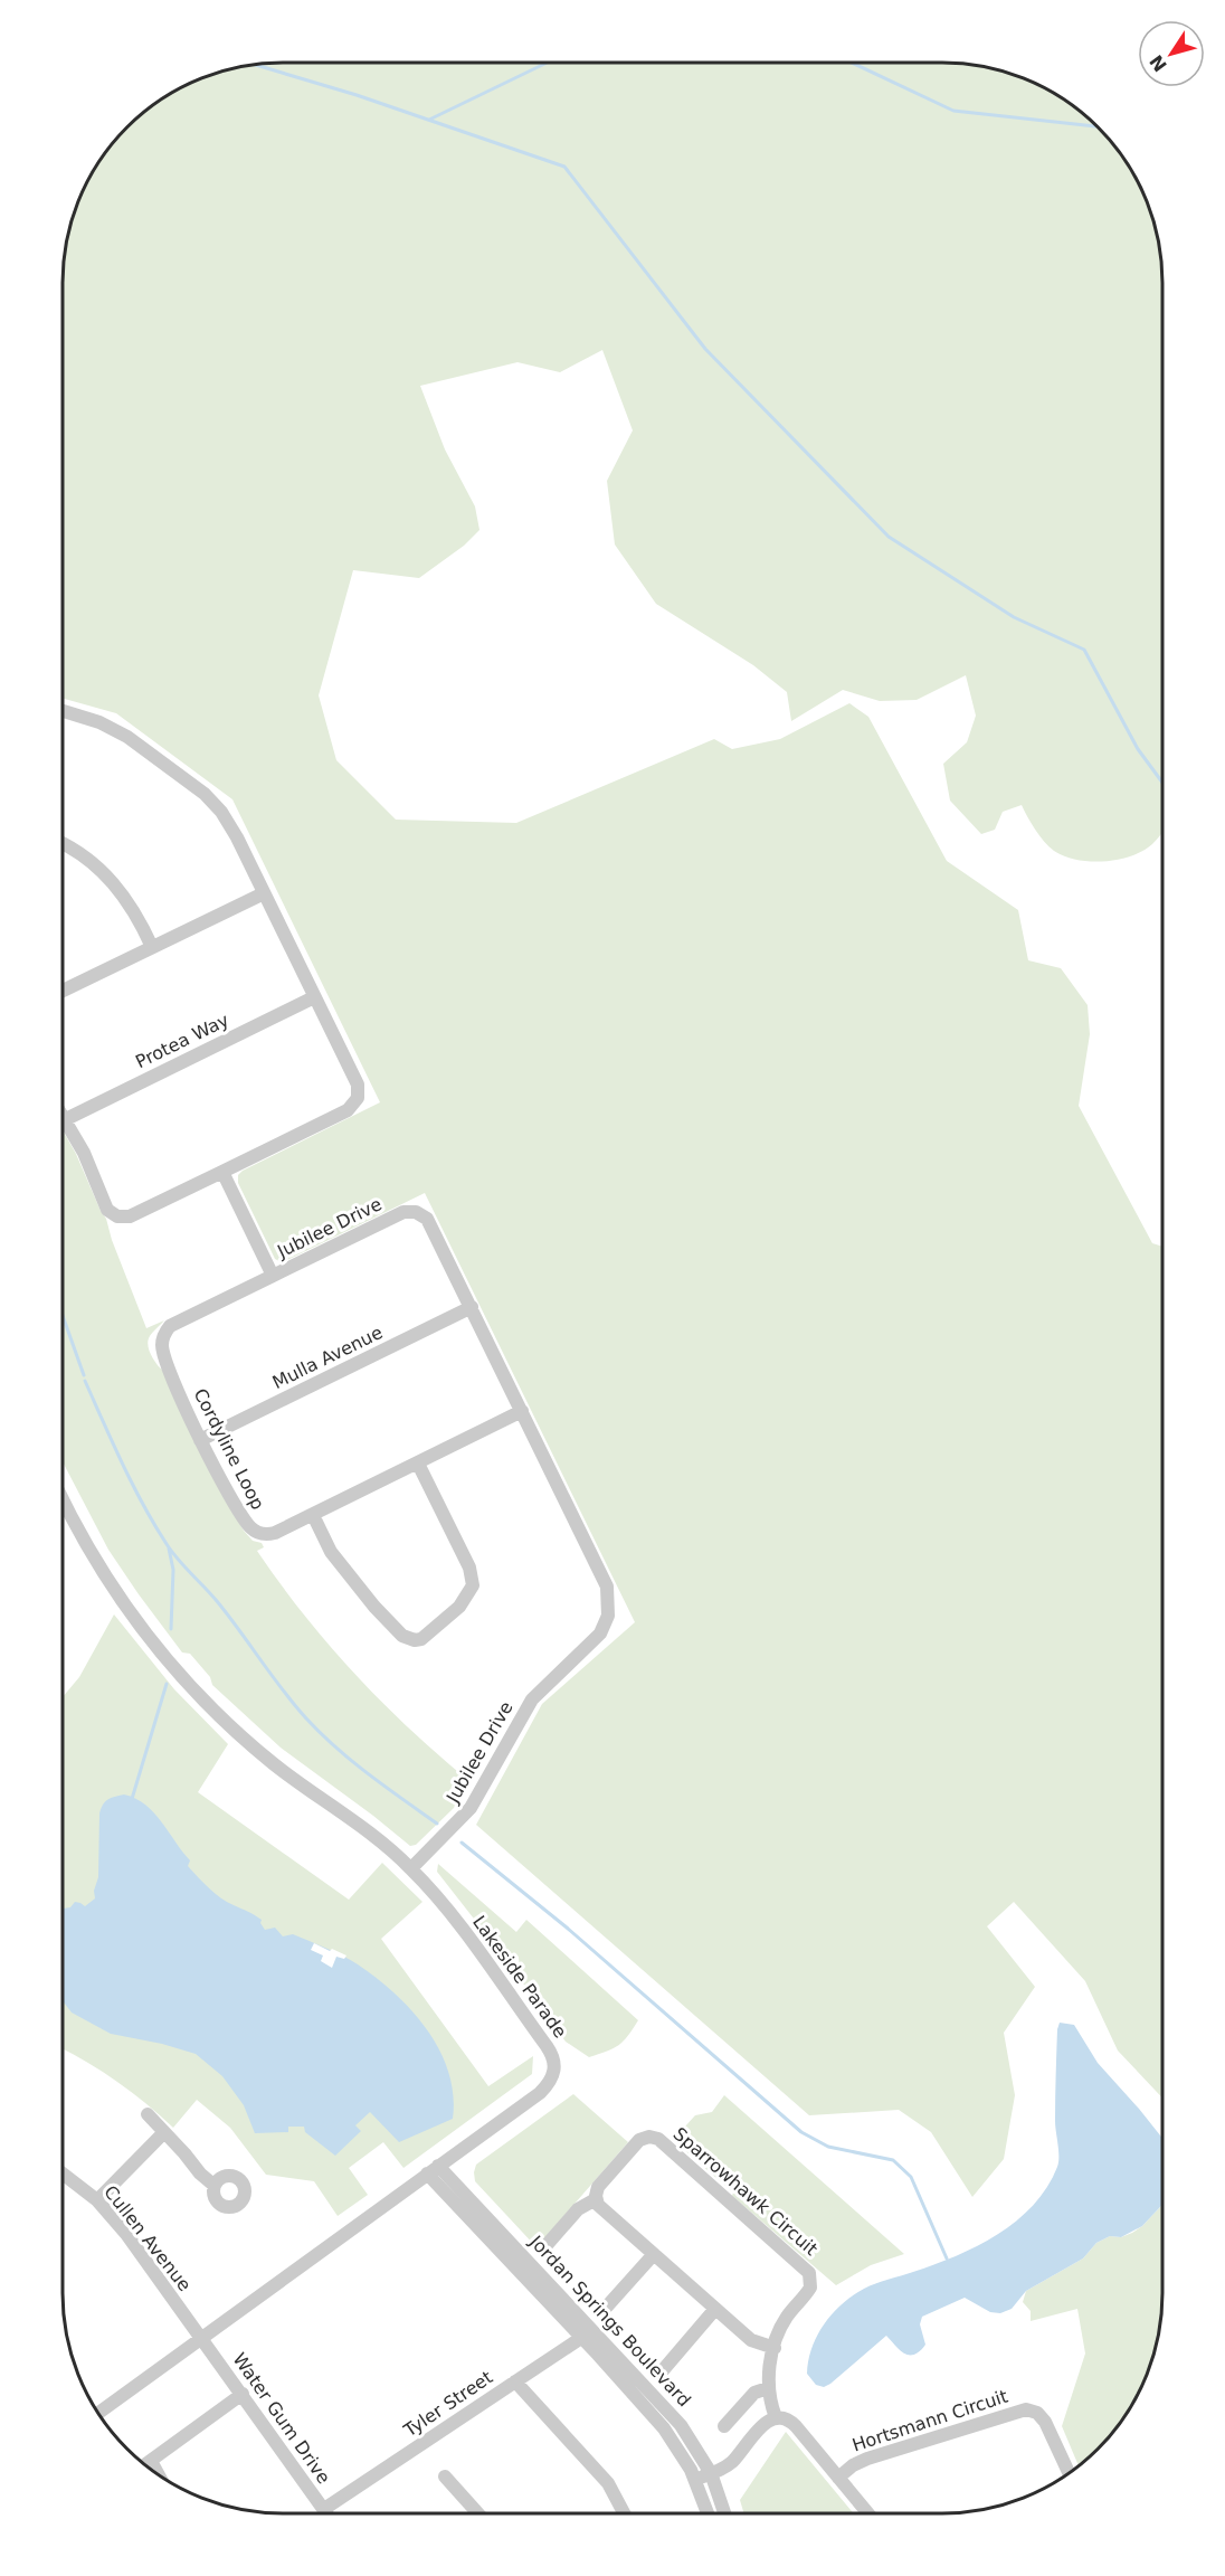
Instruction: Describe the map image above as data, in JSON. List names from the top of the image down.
{
  "streets": {
    "street": [
      "Protea Way",
      "Jubilee Drive",
      "Mulla Avenue",
      "Cordyline Loop",
      "Lakeside Parade",
      "Sparrowhawk Circuit",
      "Cullen Avenue",
      "Jordan Springs Boulevard",
      "Tyler Street",
      "Water Gum Drive",
      "Hortsmann Circuit"
    ]
  },
  "crossings": [
    ["Jubilee Drive", "Mulla Avenue"],
    ["Jubilee Drive", "Cordyline Loop"],
    ["Jubilee Drive", "Lakeside Parade"],
    ["Mulla Avenue", "Cordyline Loop"],
    ["Lakeside Parade", "Cullen Avenue"],
    ["Lakeside Parade", "Jordan Springs Boulevard"],
    ["Lakeside Parade", "Water Gum Drive"],
    ["Cullen Avenue", "Water Gum Drive"],
    ["Jordan Springs Boulevard", "Tyler Street"]
  ],
  "north": "bottom left"
}
